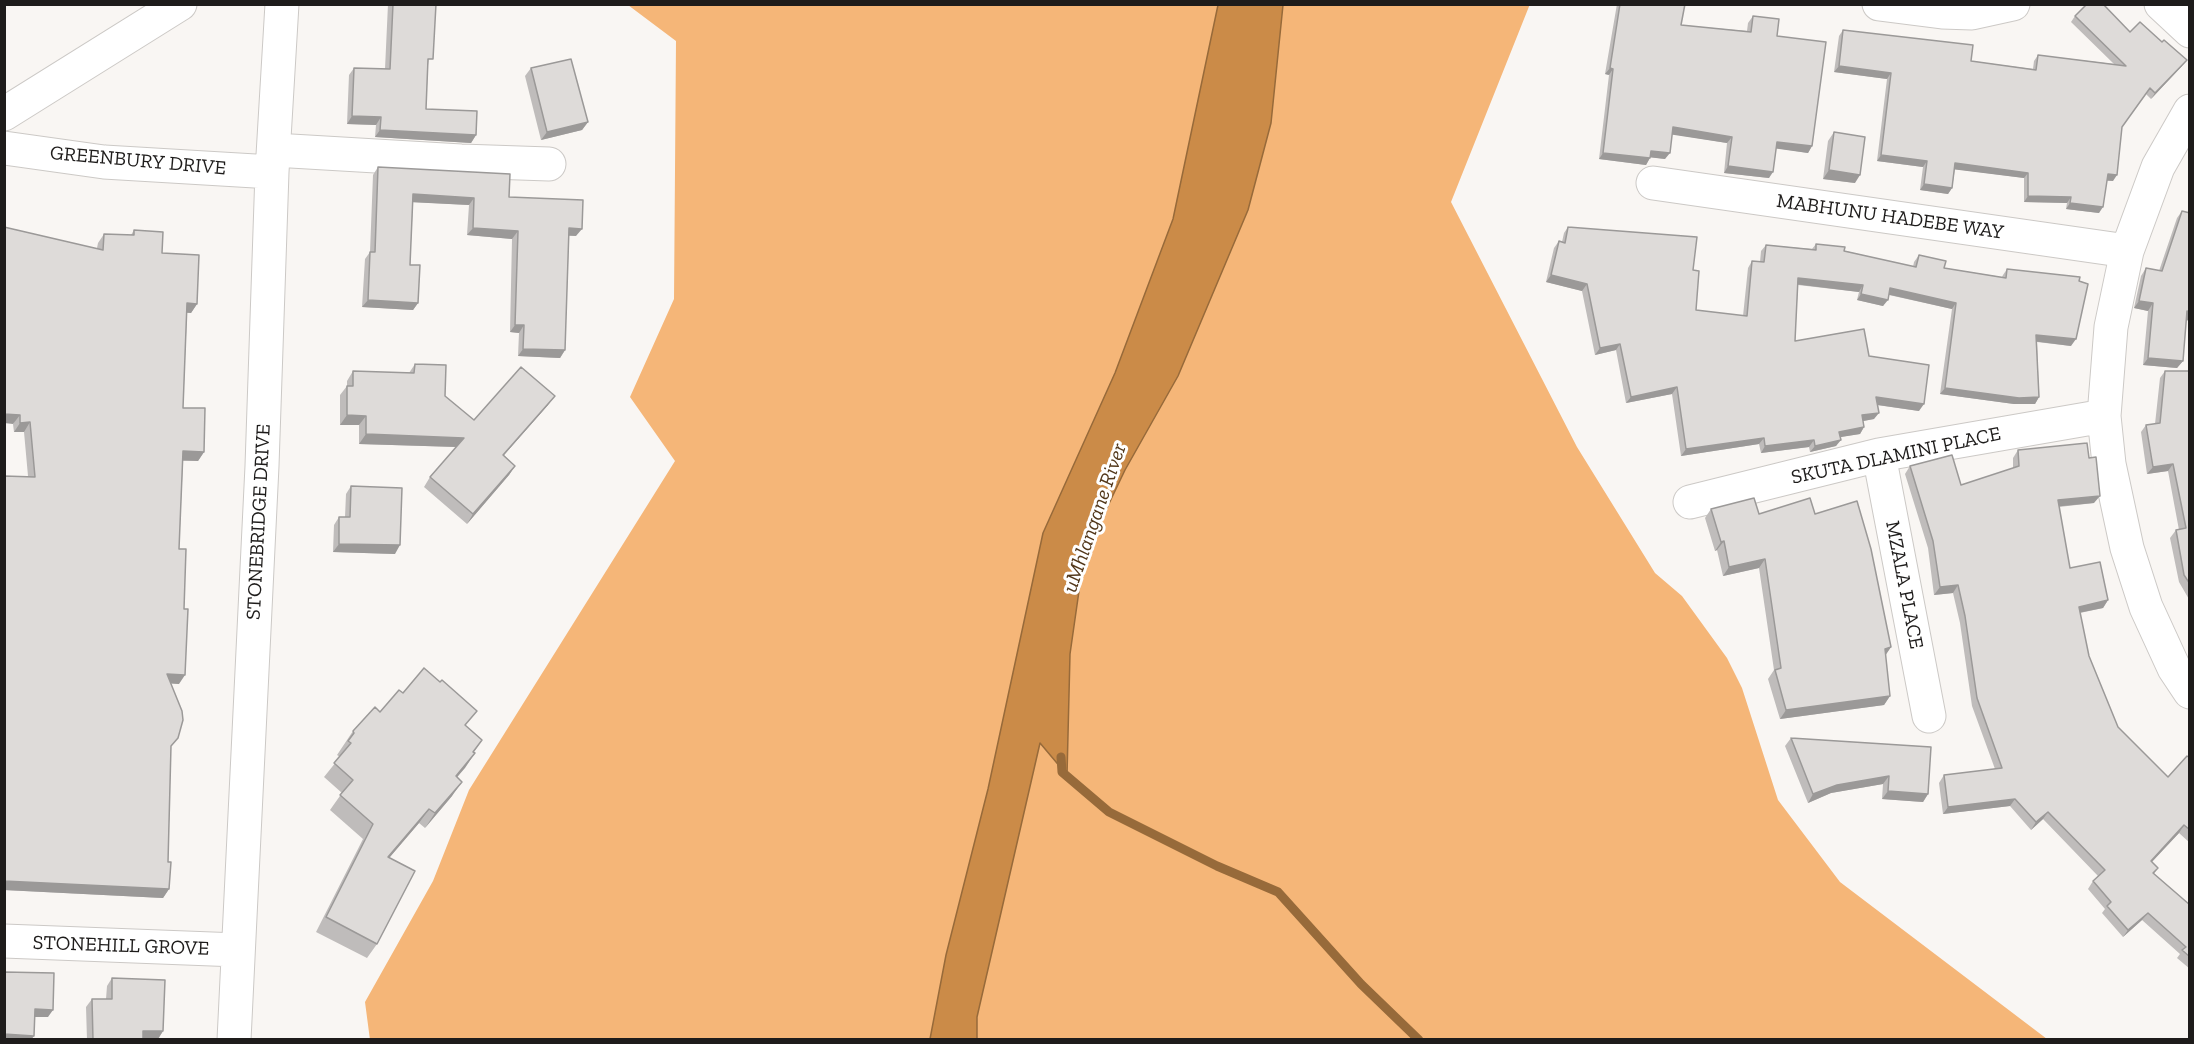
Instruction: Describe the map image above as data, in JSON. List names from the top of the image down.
{
  "streets": {
    "street": [
      "GREENBURY DRIVE",
      "MABHUNU HADEBE WAY",
      "SKUTA DLAMINI PLACE",
      "STONEBRIDGE DRIVE",
      "MZALA PLACE",
      "STONEHILL GROVE"
    ]
  },
  "crossings": [
    ["GREENBURY DRIVE", "STONEBRIDGE DRIVE"],
    ["SKUTA DLAMINI PLACE", "MZALA PLACE"],
    ["STONEBRIDGE DRIVE", "STONEHILL GROVE"]
  ],
  "water": ["uMhlangane River"]
}
